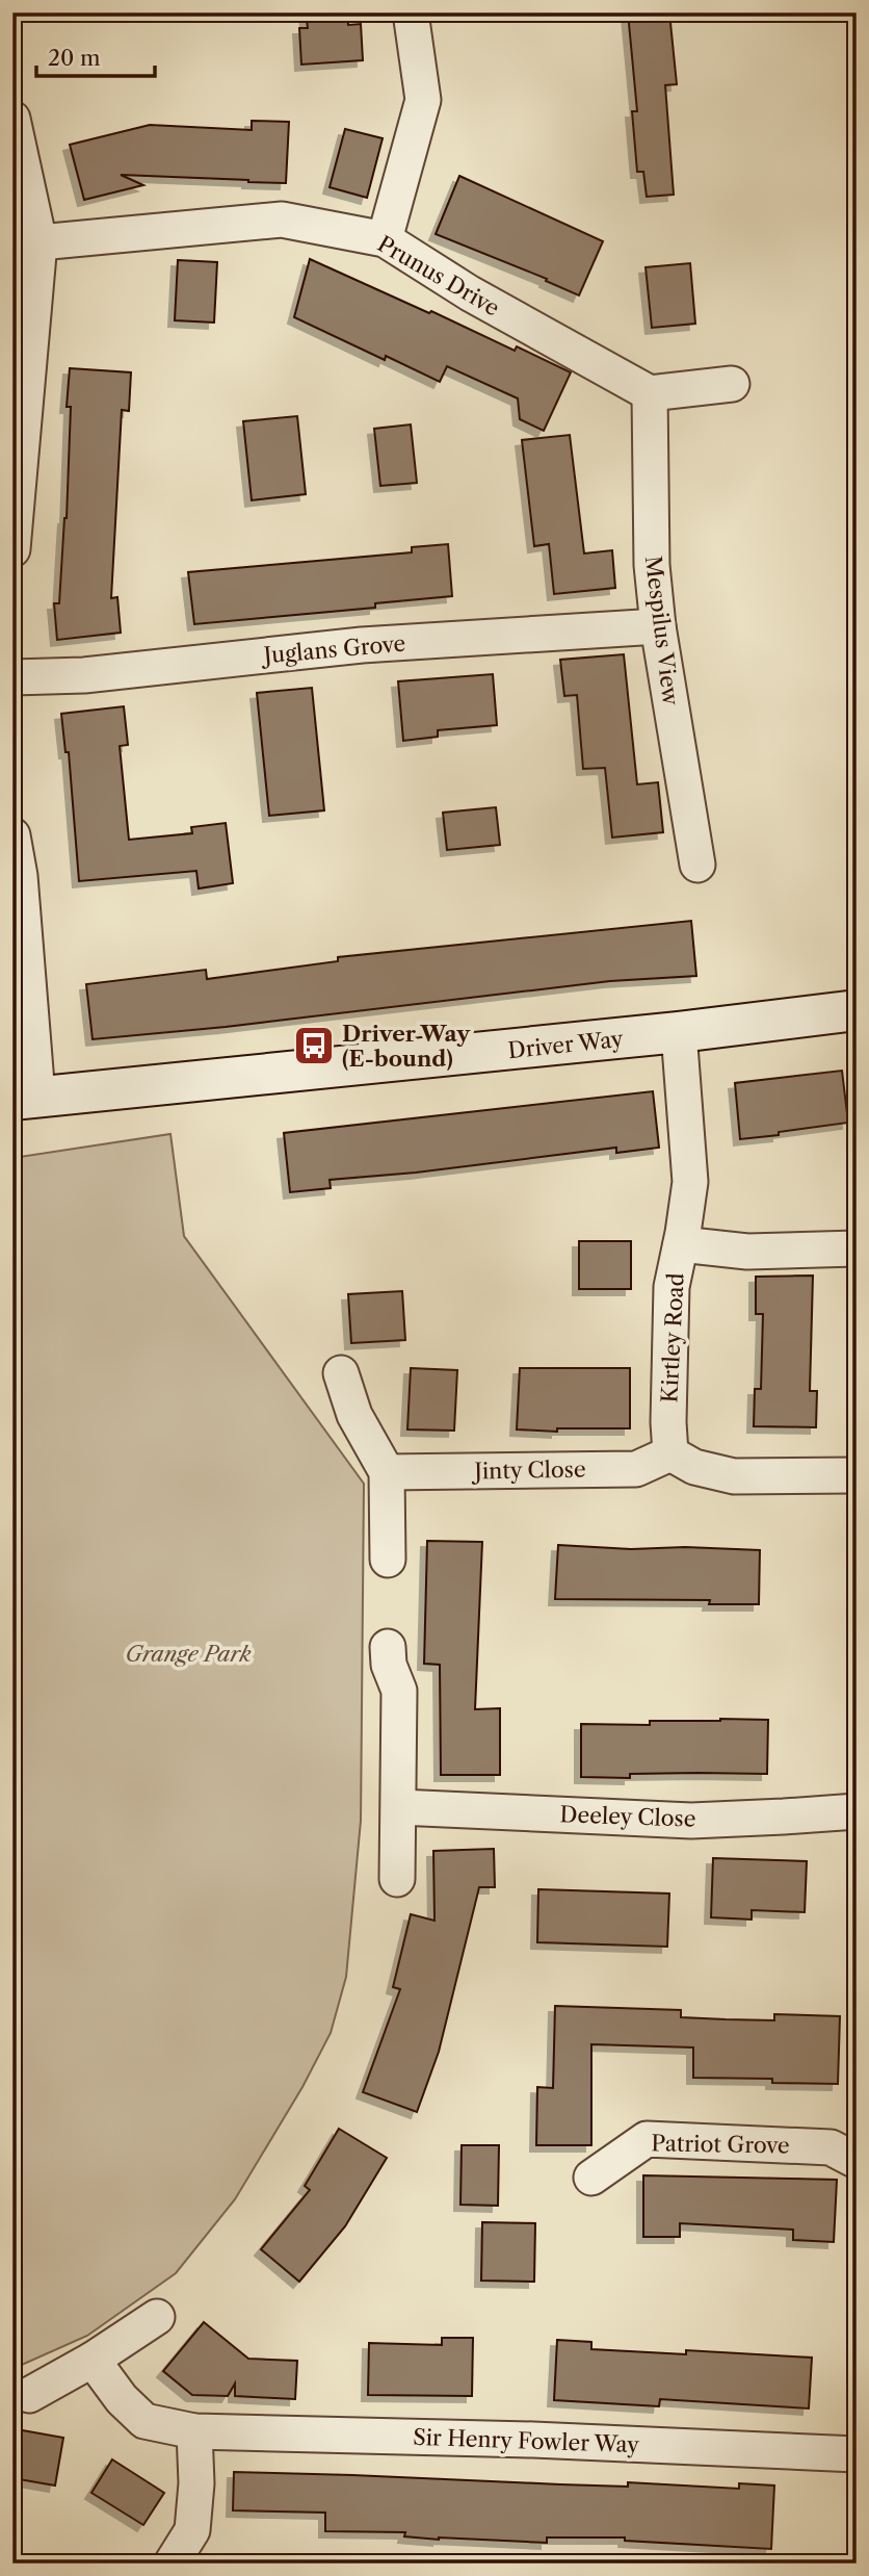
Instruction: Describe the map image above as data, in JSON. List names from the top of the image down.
{
  "streets": {
    "main road": ["Driver Way"],
    "street": [
      "Prunus Drive",
      "Mespilus View",
      "Juglans Grove",
      "Kirtley Road",
      "Jinty Close",
      "Deeley Close",
      "Patriot Grove",
      "Sir Henry Fowler Way"
    ]
  },
  "crossings": [
    ["Prunus Drive", "Mespilus View"],
    ["Mespilus View", "Juglans Grove"],
    ["Driver Way", "Kirtley Road"],
    ["Kirtley Road", "Jinty Close"]
  ],
  "parks": ["Grange Park"],
  "places": {
    "bus stop": ["Driver Way (E-bound)"]
  },
  "scale_bar": "20 m"
}
